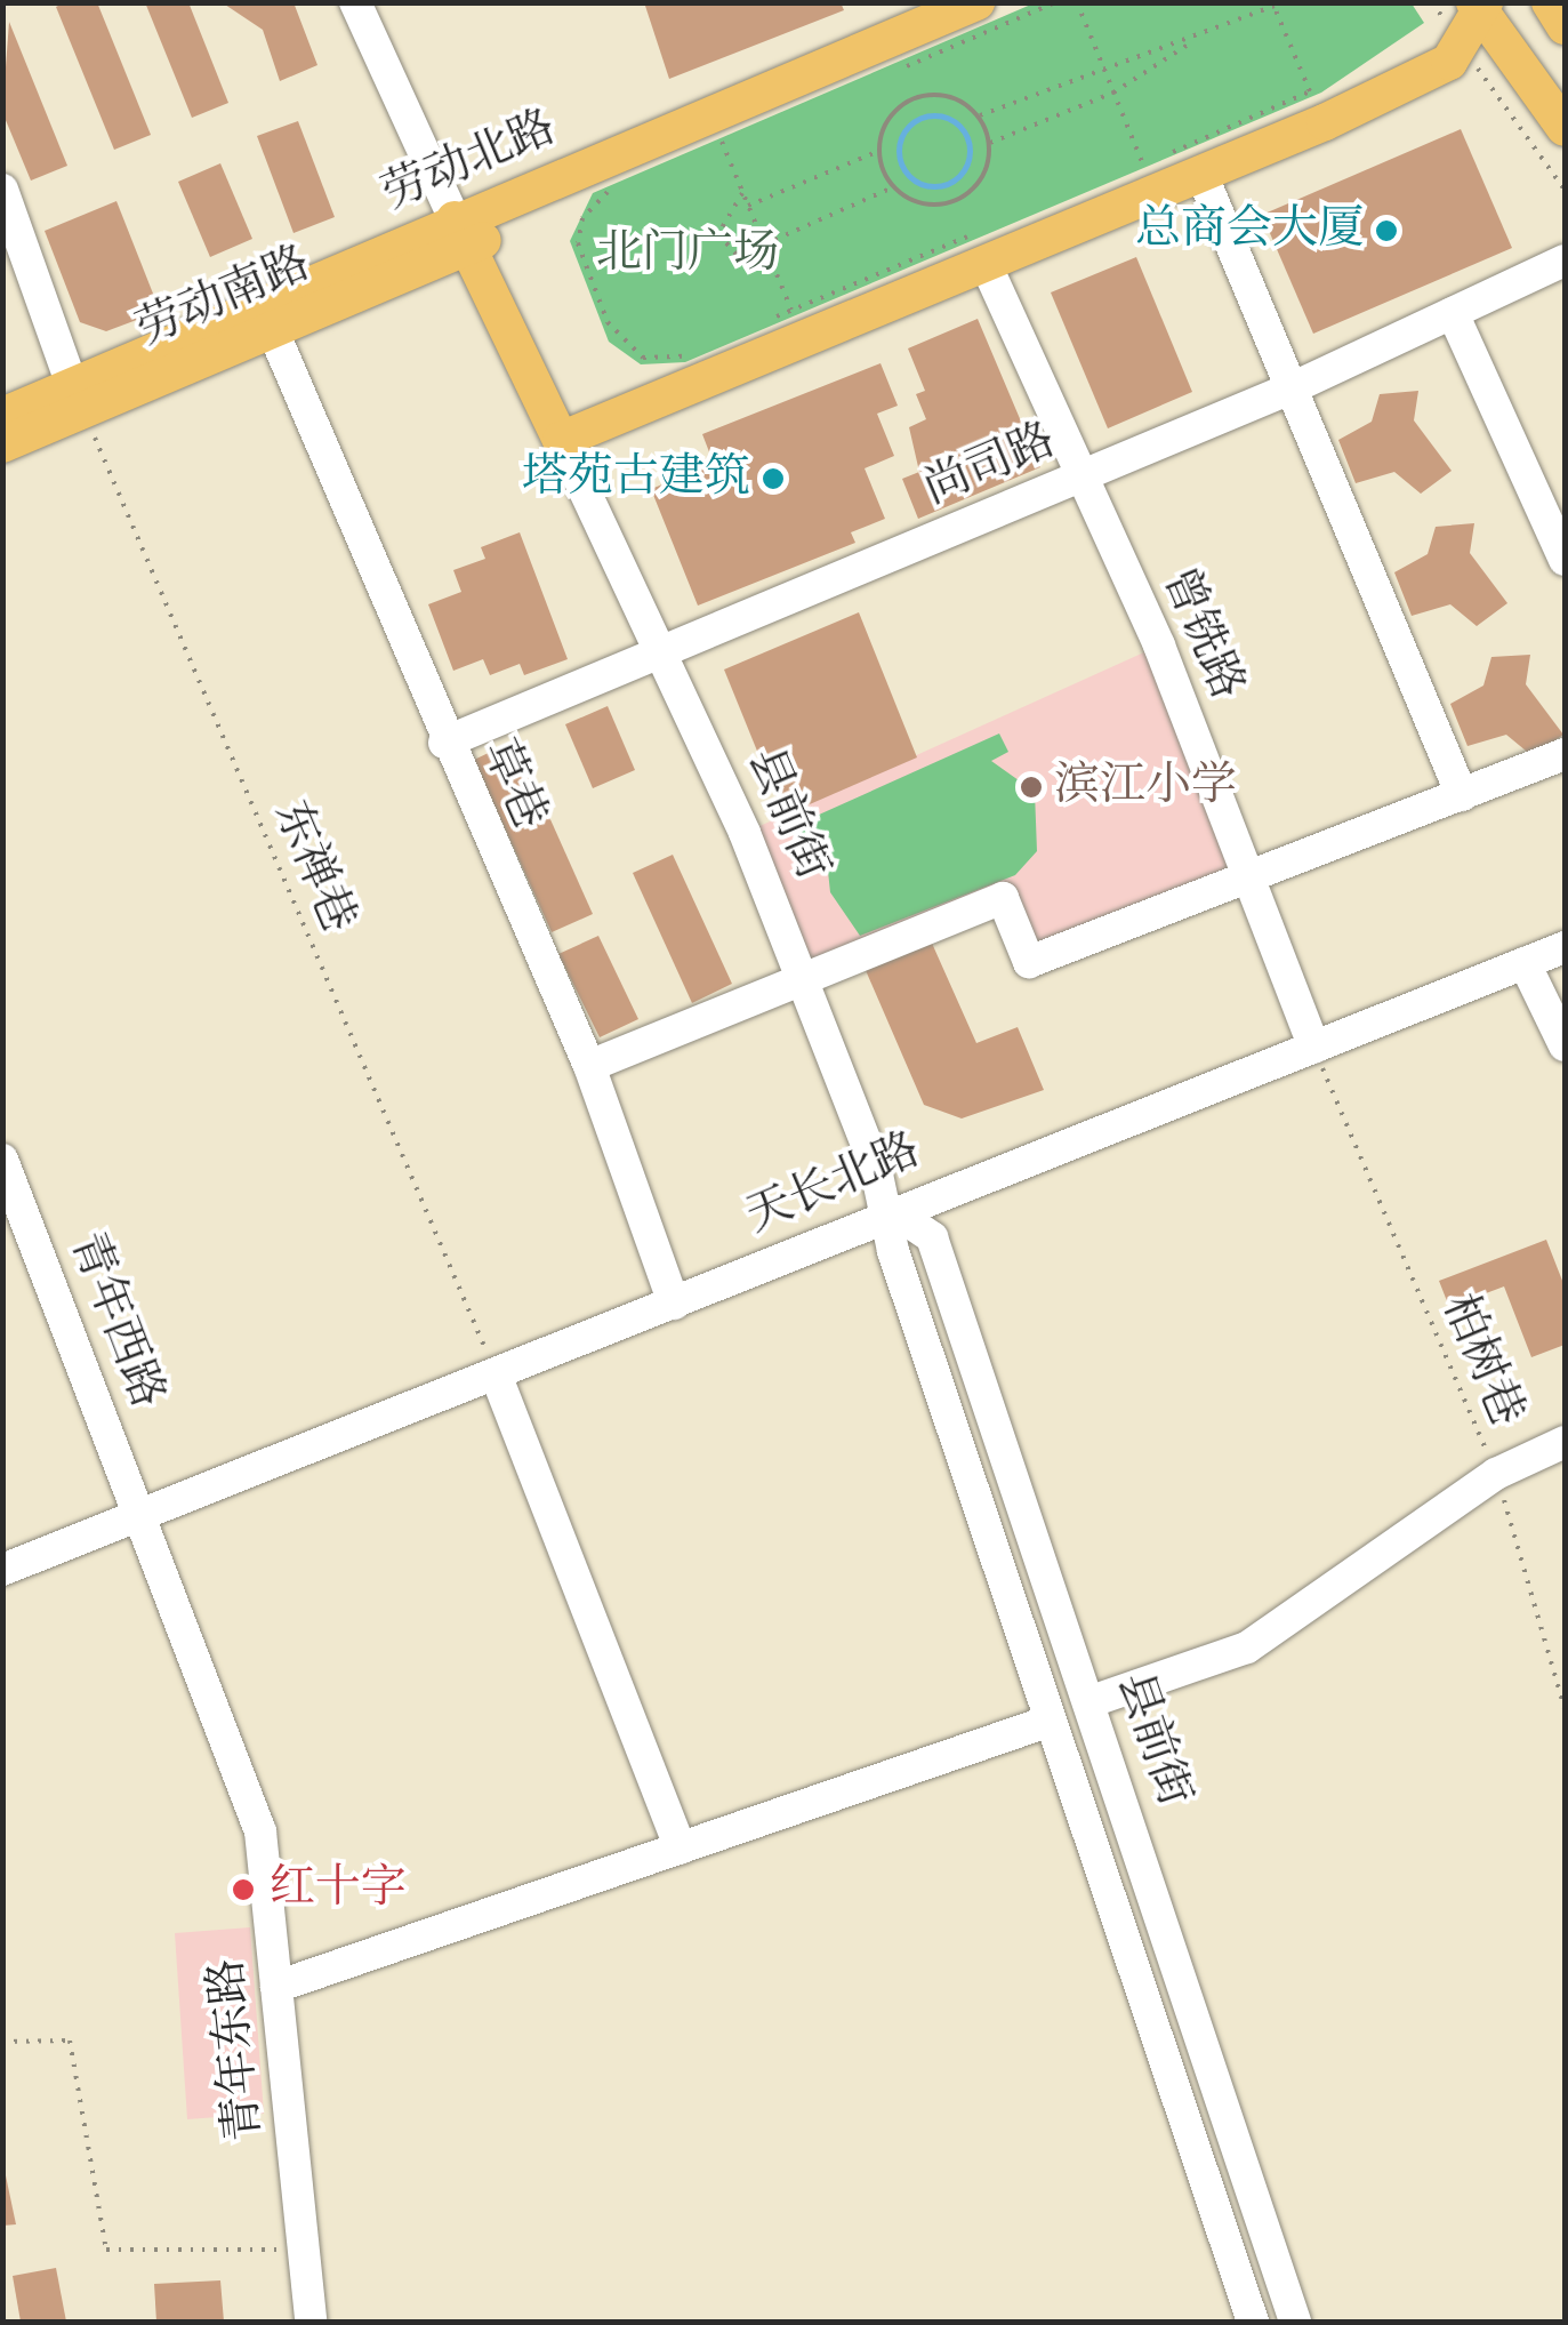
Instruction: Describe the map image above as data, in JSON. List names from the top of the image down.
{
  "streets": {
    "main road": ["劳动北路", "县前街"],
    "street": [
      "尚司路",
      "曾铣路",
      "草巷",
      "天长北路",
      "青年西路",
      "青年东路"
    ],
    "path": ["东禅巷", "柏树巷"]
  },
  "crossings": [
    ["劳动北路", "草巷"],
    ["劳动北路", "县前街"],
    ["劳动北路", "东禅巷"],
    ["尚司路", "曾铣路"],
    ["尚司路", "草巷"],
    ["尚司路", "县前街"],
    ["曾铣路", "天长北路"],
    ["曾铣路", "柏树巷"],
    ["草巷", "天长北路"],
    ["县前街", "天长北路"],
    ["东禅巷", "天长北路"],
    ["天长北路", "青年西路"],
    ["天长北路", "柏树巷"],
    ["天长北路", "青年东路"],
    ["青年西路", "青年东路"]
  ],
  "parks": ["北门广场"],
  "places": [
    "总商会大厦",
    "塔苑古建筑",
    "滨江小学",
    "红十字"
  ]
}
